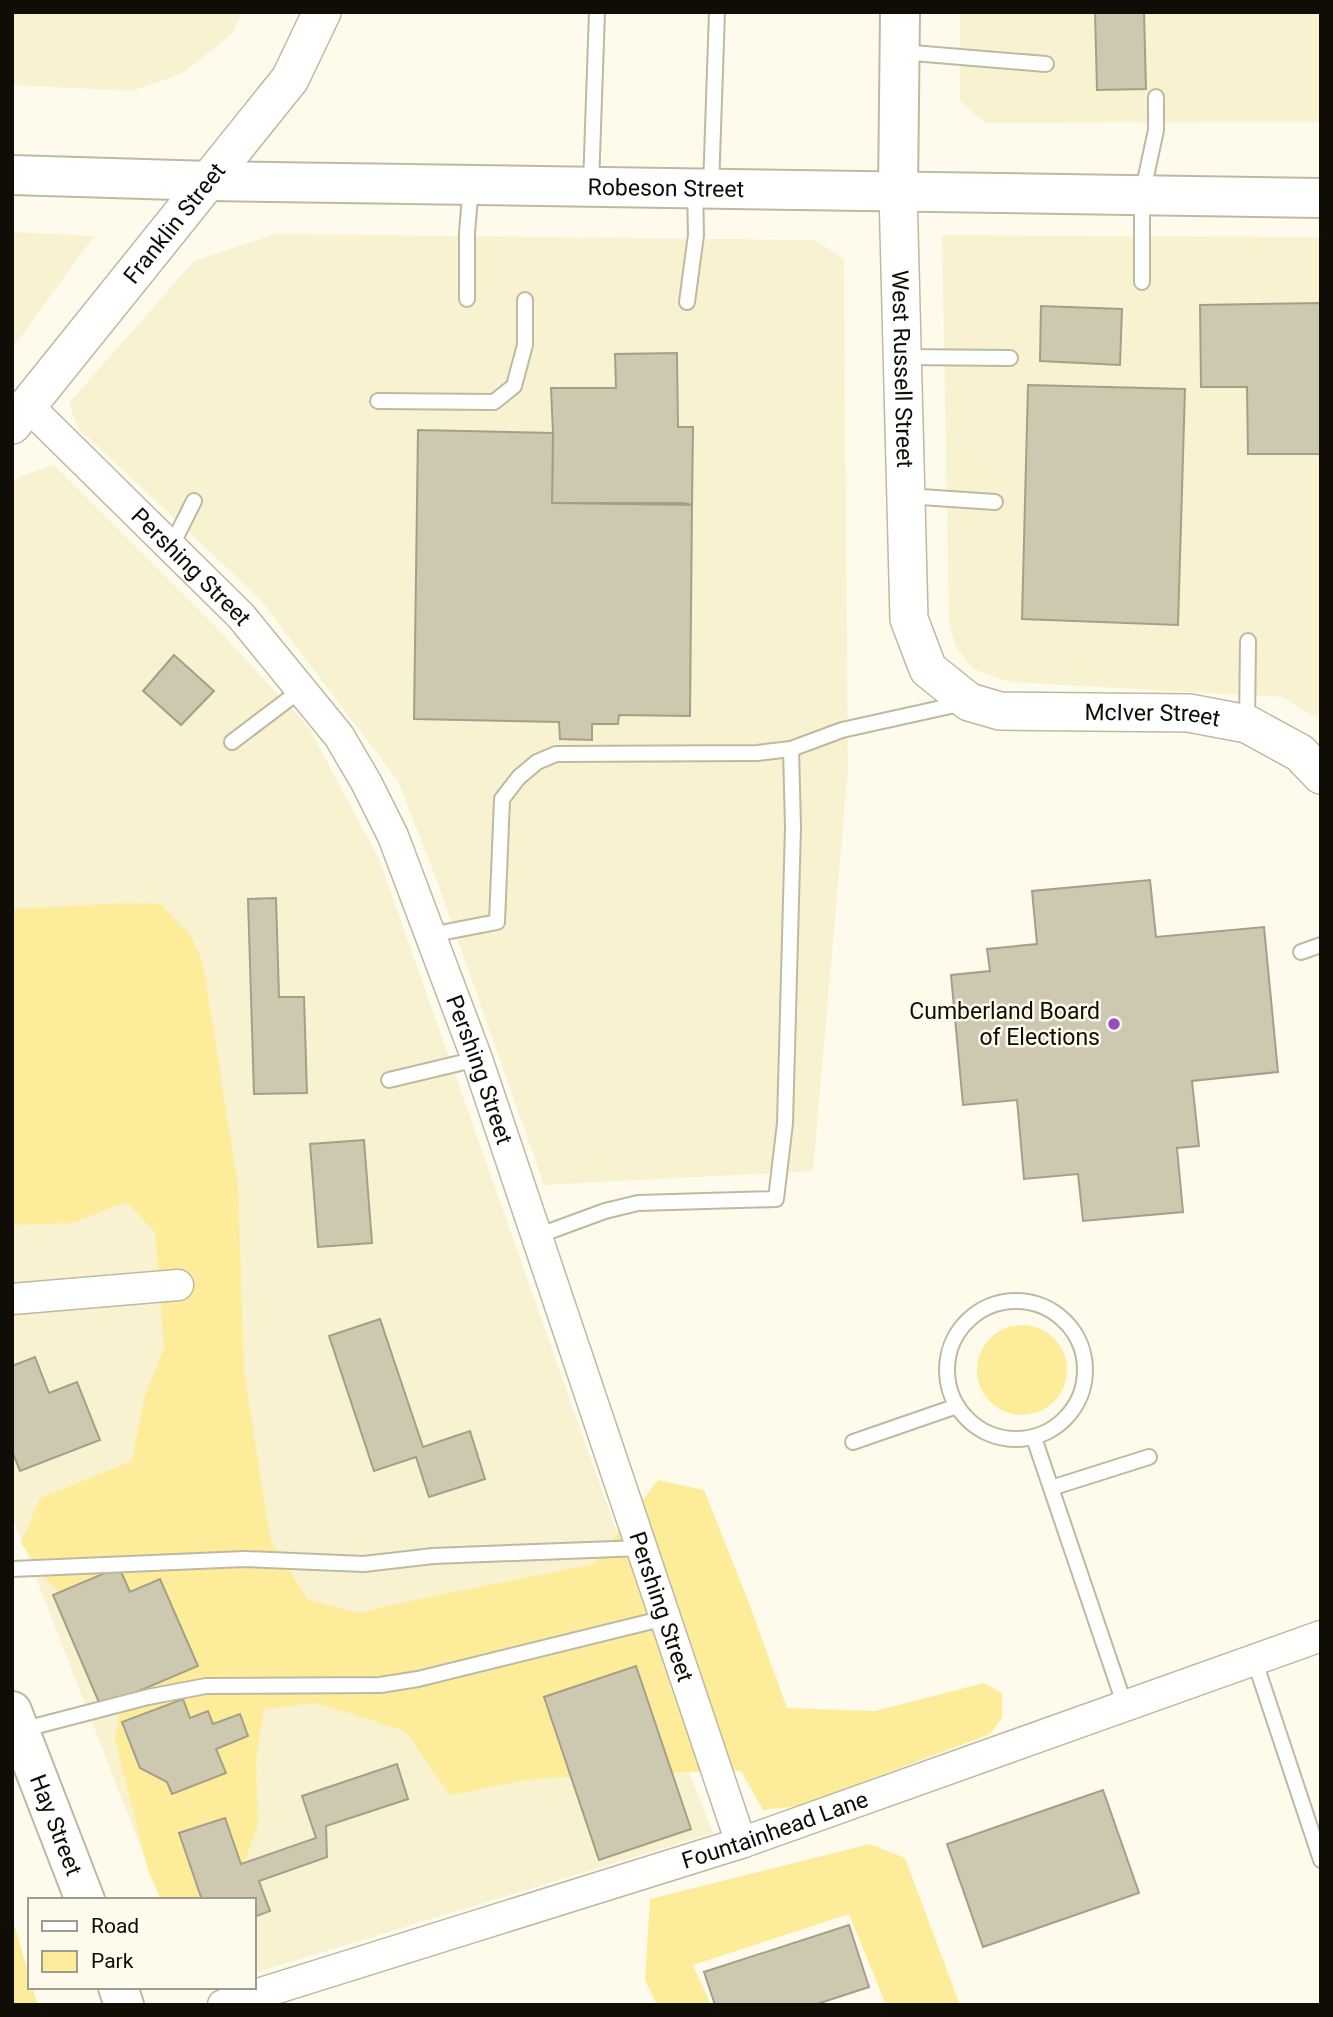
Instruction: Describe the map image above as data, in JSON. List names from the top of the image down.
{
  "streets": {
    "main road": ["Robeson Street", "West Russell Street", "Hay Street"],
    "street": [
      "Franklin Street",
      "Pershing Street",
      "McIver Street",
      "Fountainhead Lane"
    ]
  },
  "crossings": [
    ["Robeson Street", "Franklin Street"],
    ["Robeson Street", "West Russell Street"],
    ["Franklin Street", "Pershing Street"],
    ["West Russell Street", "McIver Street"],
    ["Pershing Street", "Fountainhead Lane"]
  ],
  "places": ["Cumberland Board of Elections"],
  "legend": ["Road", "Park"]
}
